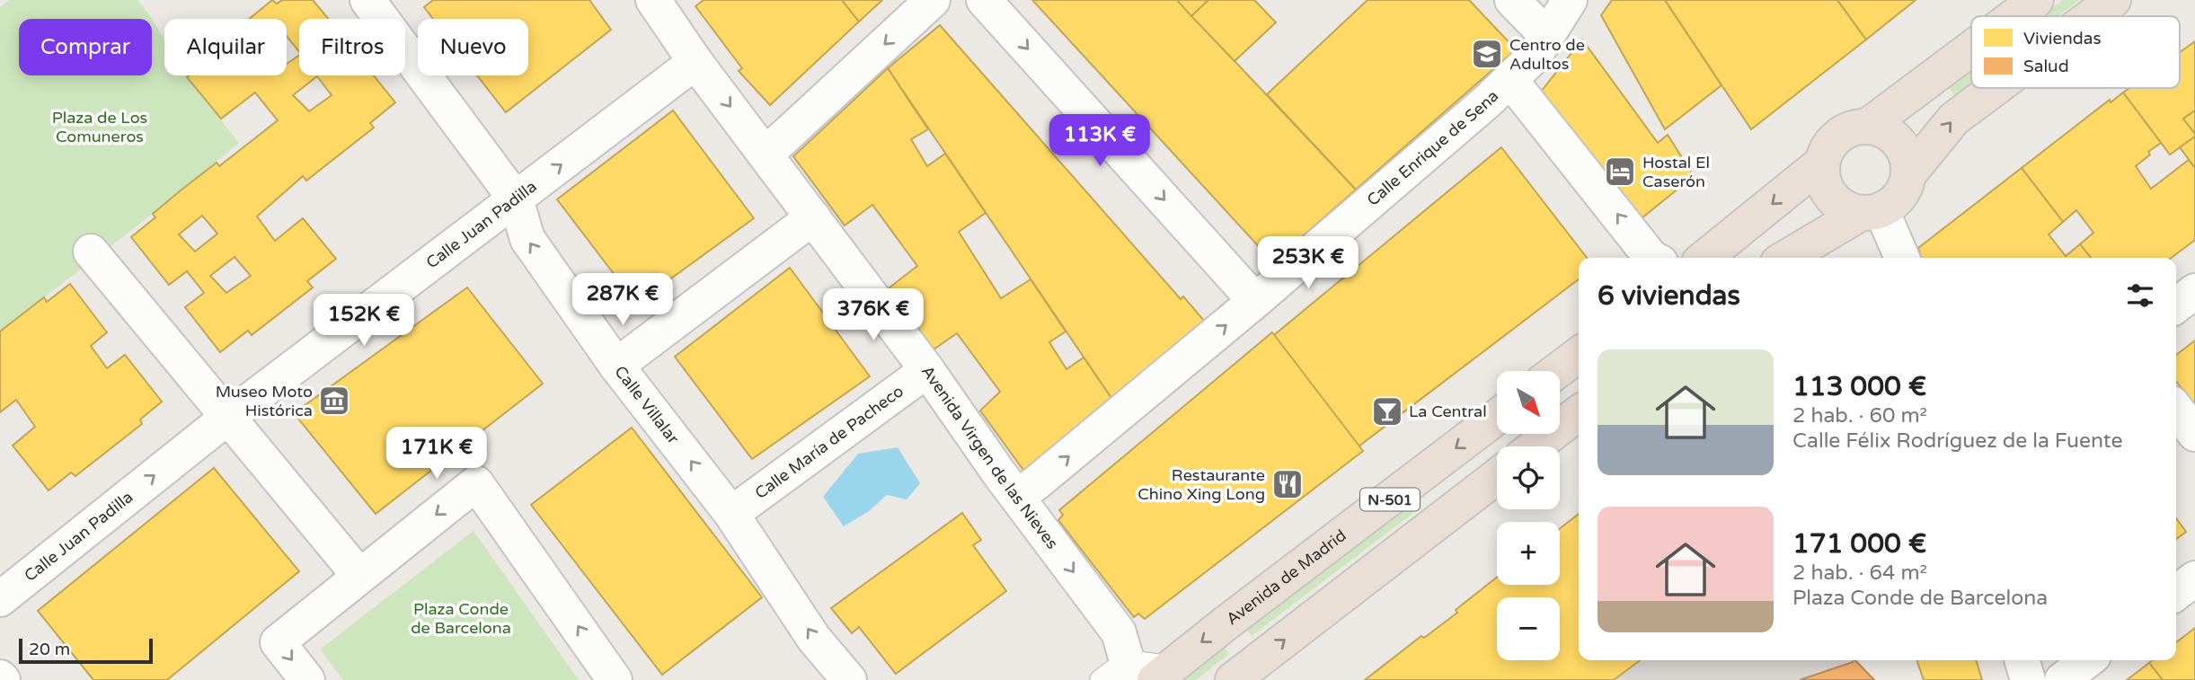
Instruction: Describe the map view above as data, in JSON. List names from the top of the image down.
{
  "streets": {
    "highway": ["N-501", "Avenida de Madrid"],
    "street": [
      "Calle Enrique de Sena",
      "Calle Juan Padilla",
      "Calle Villalar",
      "Calle María de Pacheco",
      "Avenida Virgen de las Nieves"
    ]
  },
  "crossings": [
    ["Calle Enrique de Sena", "Avenida Virgen de las Nieves"],
    ["Calle Juan Padilla", "Calle Villalar"],
    ["Calle Juan Padilla", "Avenida Virgen de las Nieves"],
    ["Calle Villalar", "Calle María de Pacheco"],
    ["Calle María de Pacheco", "Avenida Virgen de las Nieves"]
  ],
  "one_way": ["Calle Enrique de Sena", "Calle Villalar", "Avenida Virgen de las Nieves"],
  "parks": ["Plaza de Los Comuneros", "Plaza Conde de Barcelona"],
  "places": {
    "school or university": ["Centro de Adultos"],
    "hotel": ["Hostal El Caserón"],
    "museum": ["Museo Moto Histórica"],
    "bar": ["La Central"],
    "restaurant": ["Restaurante Chino Xing Long"]
  },
  "legend": ["Viviendas", "Salud"],
  "scale_bar": "20 m",
  "north": "bottom right",
  "page": {
    "chip": [
      "Comprar",
      "Alquilar",
      "Filtros",
      "Nuevo"
    ],
    "price": [
      "113K €",
      "253K €",
      "287K €",
      "376K €",
      "152K €",
      "171K €"
    ],
    "heading": "6 viviendas",
    "list": [
      {
        "name": "113 000 €",
        "note": "2 hab. · 60 m² · Calle Félix Rodríguez de la Fuente"
      },
      {
        "name": "171 000 €",
        "note": "2 hab. · 64 m² · Plaza Conde de Barcelona"
      }
    ],
    "map_buttons": ["+", "−"],
    "scale": "20 m"
  }
}
